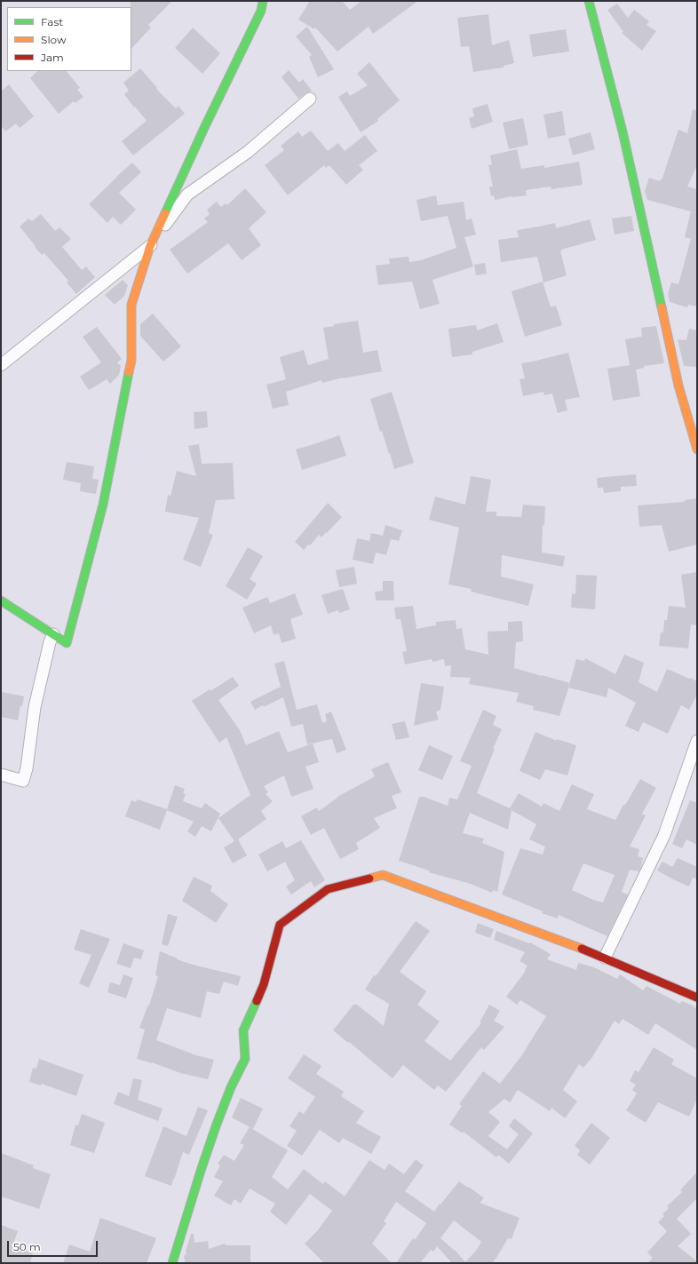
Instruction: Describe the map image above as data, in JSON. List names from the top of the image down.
{
  "legend": ["Fast", "Slow", "Jam"],
  "scale_bar": "50 m"
}
